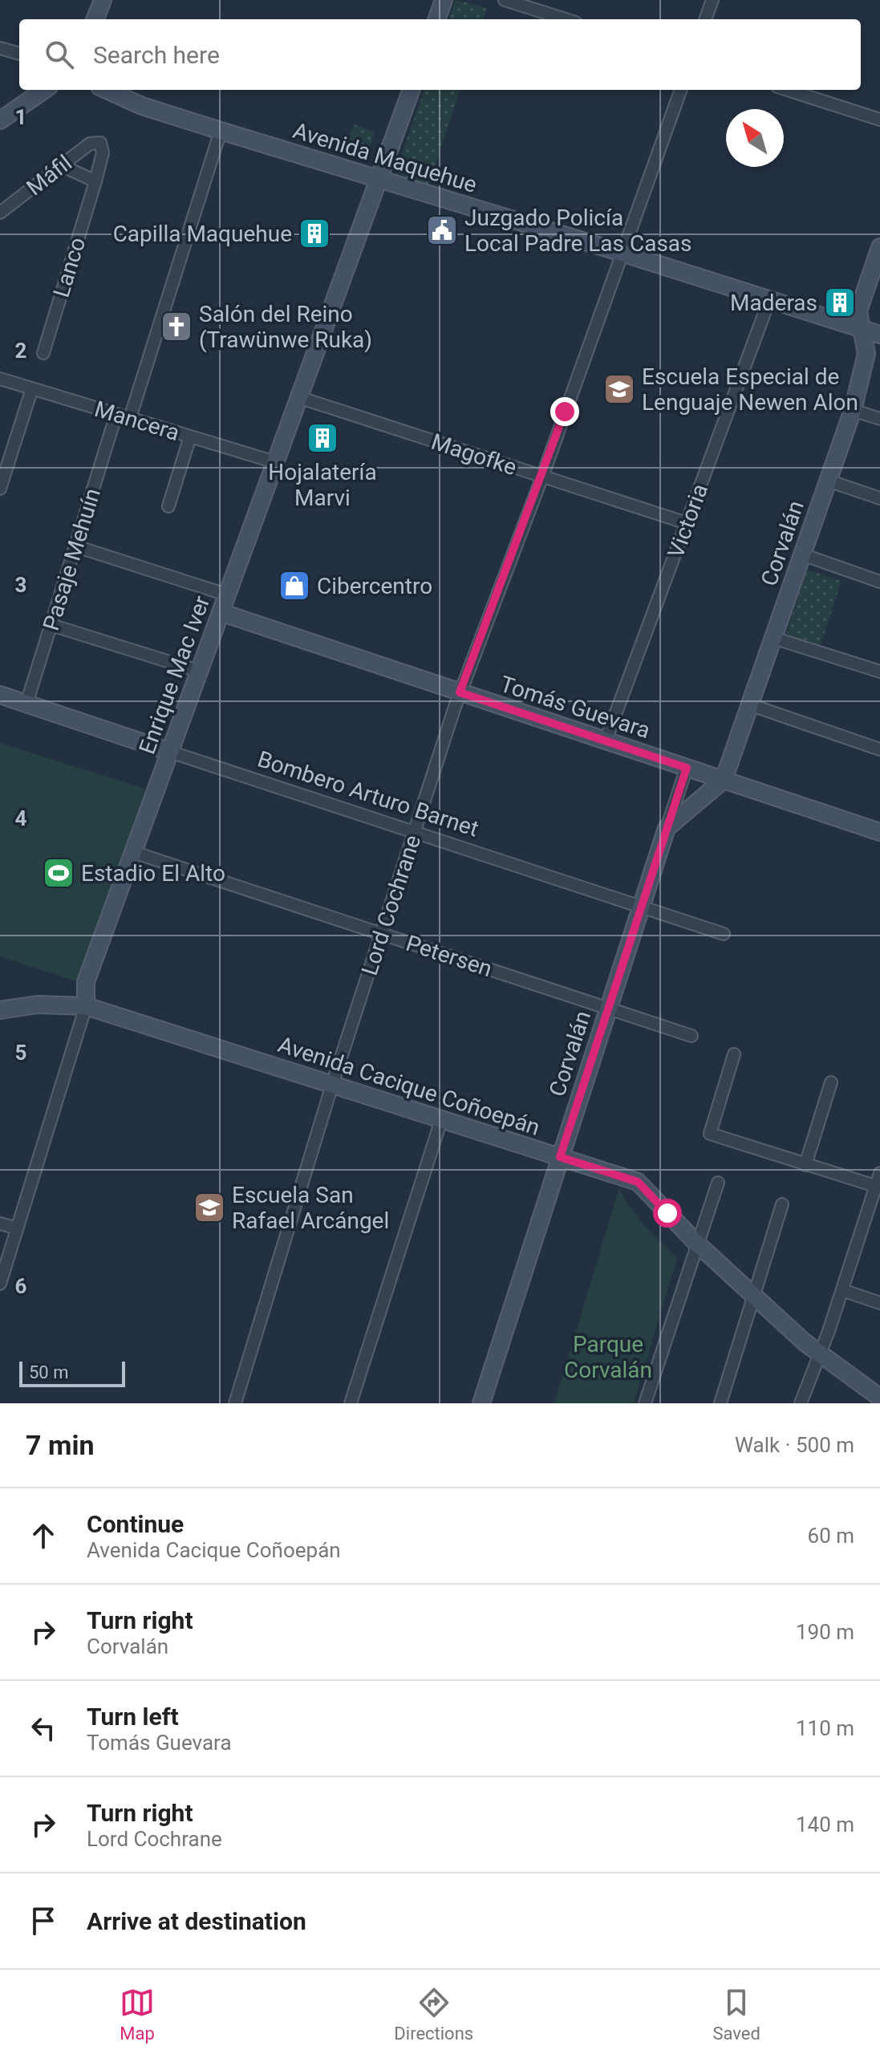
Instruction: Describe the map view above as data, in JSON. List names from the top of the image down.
{
  "streets": {
    "main road": [
      "Avenida Maquehue",
      "Corvalán",
      "Enrique Mac Iver",
      "Tomás Guevara",
      "Bombero Arturo Barnet",
      "Avenida Cacique Coñoepán"
    ],
    "street": [
      "Máfil",
      "Lanco",
      "Mancera",
      "Magofke",
      "Victoria",
      "Pasaje Mehuín",
      "Lord Cochrane",
      "Petersen"
    ]
  },
  "crossings": [
    ["Avenida Maquehue", "Victoria"],
    ["Avenida Maquehue", "Corvalán"],
    ["Avenida Maquehue", "Enrique Mac Iver"],
    ["Avenida Maquehue", "Lord Cochrane"],
    ["Máfil", "Lanco"],
    ["Mancera", "Pasaje Mehuín"],
    ["Mancera", "Enrique Mac Iver"],
    ["Magofke", "Victoria"],
    ["Magofke", "Enrique Mac Iver"],
    ["Magofke", "Lord Cochrane"],
    ["Victoria", "Tomás Guevara"],
    ["Corvalán", "Tomás Guevara"],
    ["Corvalán", "Bombero Arturo Barnet"],
    ["Corvalán", "Petersen"],
    ["Corvalán", "Avenida Cacique Coñoepán"],
    ["Pasaje Mehuín", "Bombero Arturo Barnet"],
    ["Enrique Mac Iver", "Tomás Guevara"],
    ["Enrique Mac Iver", "Bombero Arturo Barnet"],
    ["Enrique Mac Iver", "Petersen"],
    ["Enrique Mac Iver", "Avenida Cacique Coñoepán"],
    ["Tomás Guevara", "Lord Cochrane"],
    ["Bombero Arturo Barnet", "Lord Cochrane"],
    ["Lord Cochrane", "Petersen"],
    ["Lord Cochrane", "Avenida Cacique Coñoepán"]
  ],
  "parks": ["Parque Corvalán"],
  "places": {
    "public building": ["Juzgado Policía Local Padre Las Casas"],
    "building": ["Capilla Maquehue", "Maderas", "Hojalatería Marvi"],
    "church": ["Salón del Reino (Trawünwe Ruka)"],
    "school or university": ["Escuela Especial de Lenguaje Newen Alon", "Escuela San Rafael Arcángel"],
    "shop": ["Cibercentro"],
    "sports": ["Estadio El Alto"]
  },
  "scale_bar": "50 m",
  "north": "top left",
  "page": {
    "search": "Search here",
    "scale": "50 m",
    "heading": ["7 min", "Walk · 500 m"],
    "list": [
      ["Continue", "Avenida Cacique Coñoepán", "60 m"],
      ["Turn right", "Corvalán", "190 m"],
      ["Turn left", "Tomás Guevara", "110 m"],
      ["Turn right", "Lord Cochrane", "140 m"],
      "Arrive at destination"
    ],
    "nav": ["Map", "Directions", "Saved"]
  },
  "grid": {
    "rows": [
      "1",
      "2",
      "3",
      "4",
      "5",
      "6"
    ]
  }
}
